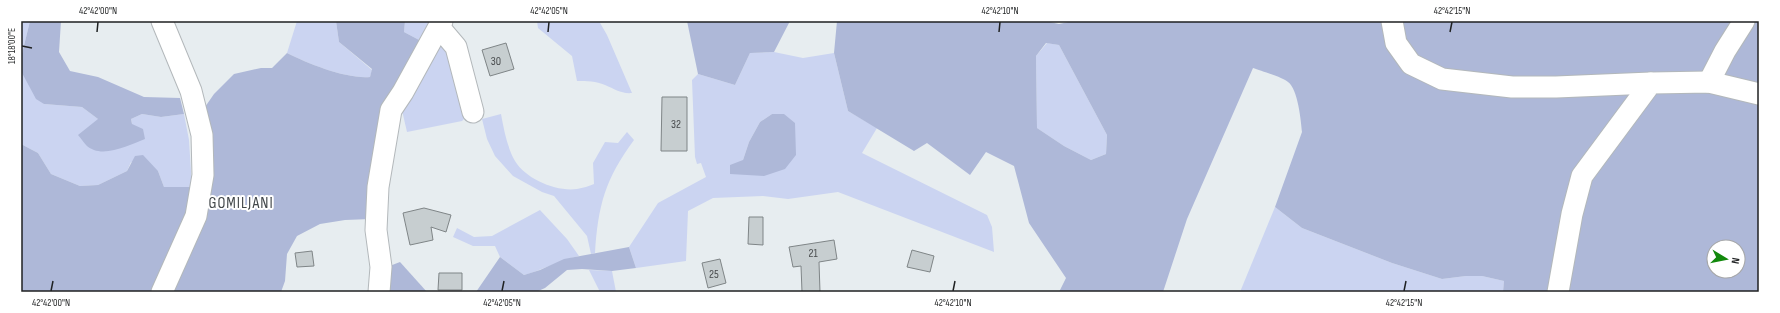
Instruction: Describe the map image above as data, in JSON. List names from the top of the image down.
{
  "districts": ["GOMILJANI"],
  "house_numbers": [
    "30",
    "32",
    "21",
    "25"
  ],
  "north": "right",
  "coordinates": [
    "42°42'00\"N",
    "42°42'05\"N",
    "42°42'10\"N",
    "42°42'15\"N",
    "18°18'00\"E"
  ]
}
